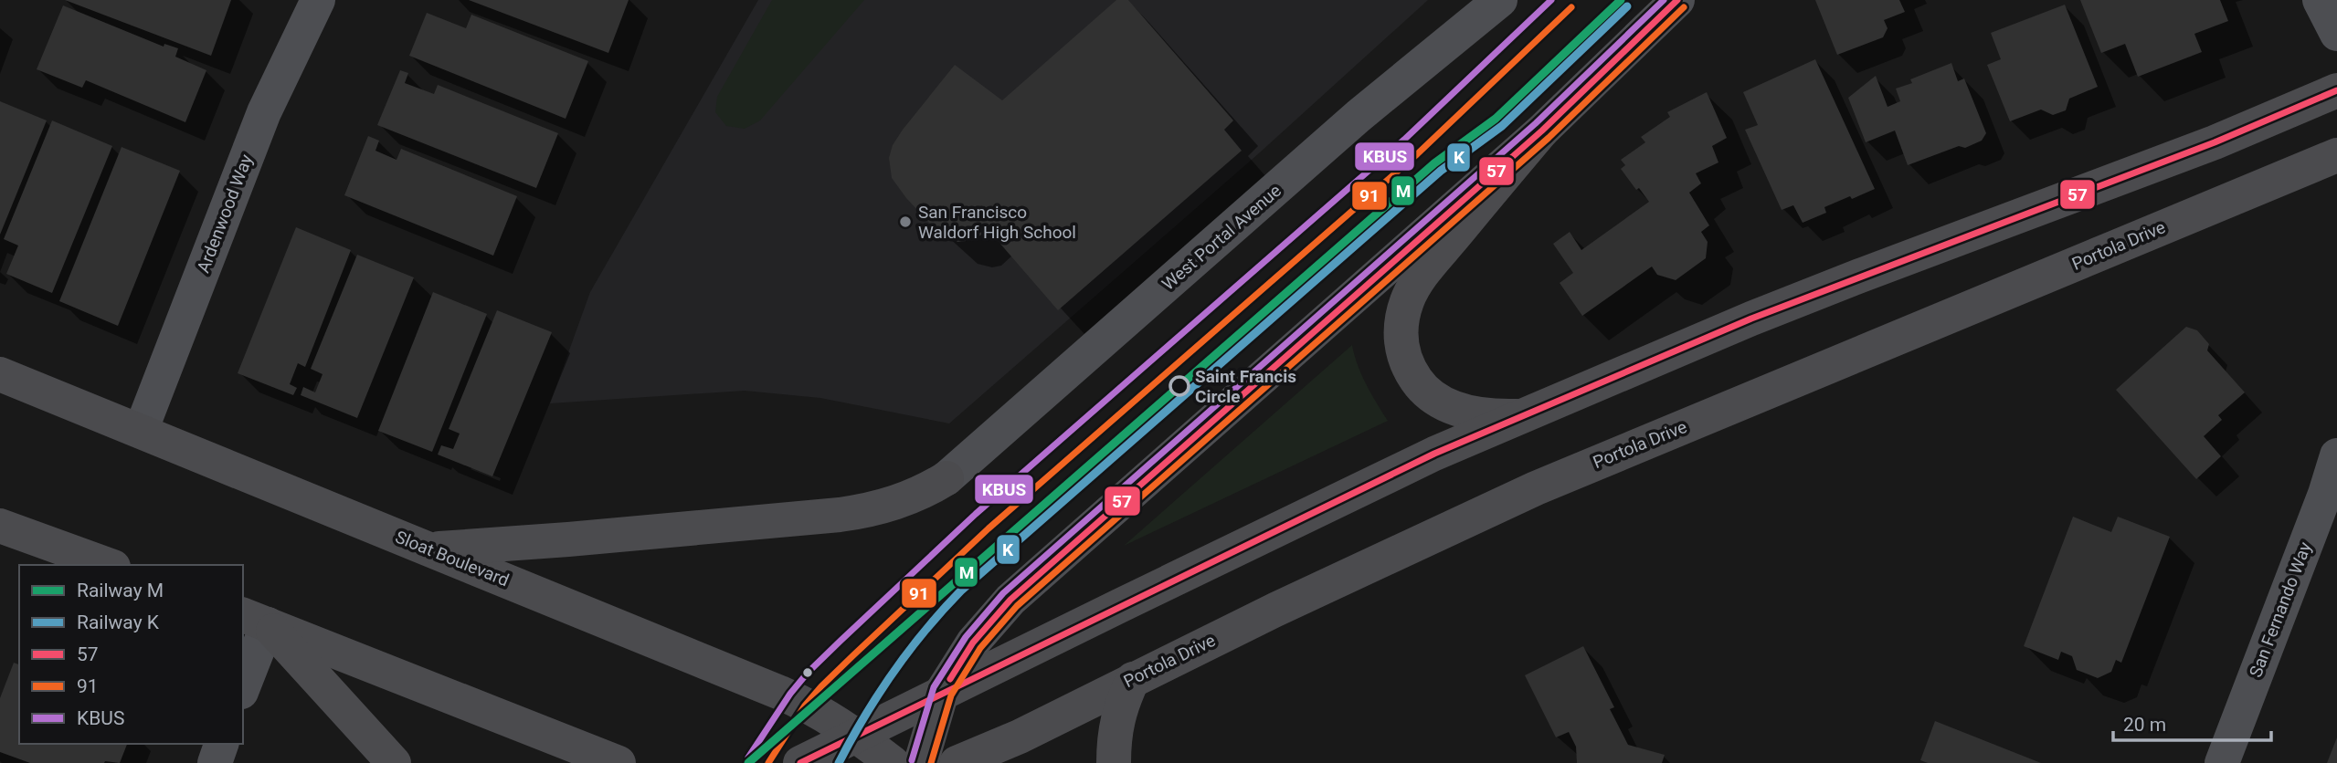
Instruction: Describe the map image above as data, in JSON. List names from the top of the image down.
{
  "streets": {
    "main road": ["Portola Drive", "Sloat Boulevard"],
    "street": ["Ardenwood Way", "West Portal Avenue", "San Fernando Way"]
  },
  "crossings": [
    ["Ardenwood Way", "Sloat Boulevard"]
  ],
  "places": ["San Francisco Waldorf High School", "Saint Francis Circle"],
  "lines": [
    "rail line M",
    "transit line 57",
    "transit line KBUS",
    "rail line K",
    "transit line 91"
  ],
  "legend": [
    "Railway M",
    "Railway K",
    "57",
    "91",
    "KBUS"
  ],
  "scale_bar": "20 m"
}
